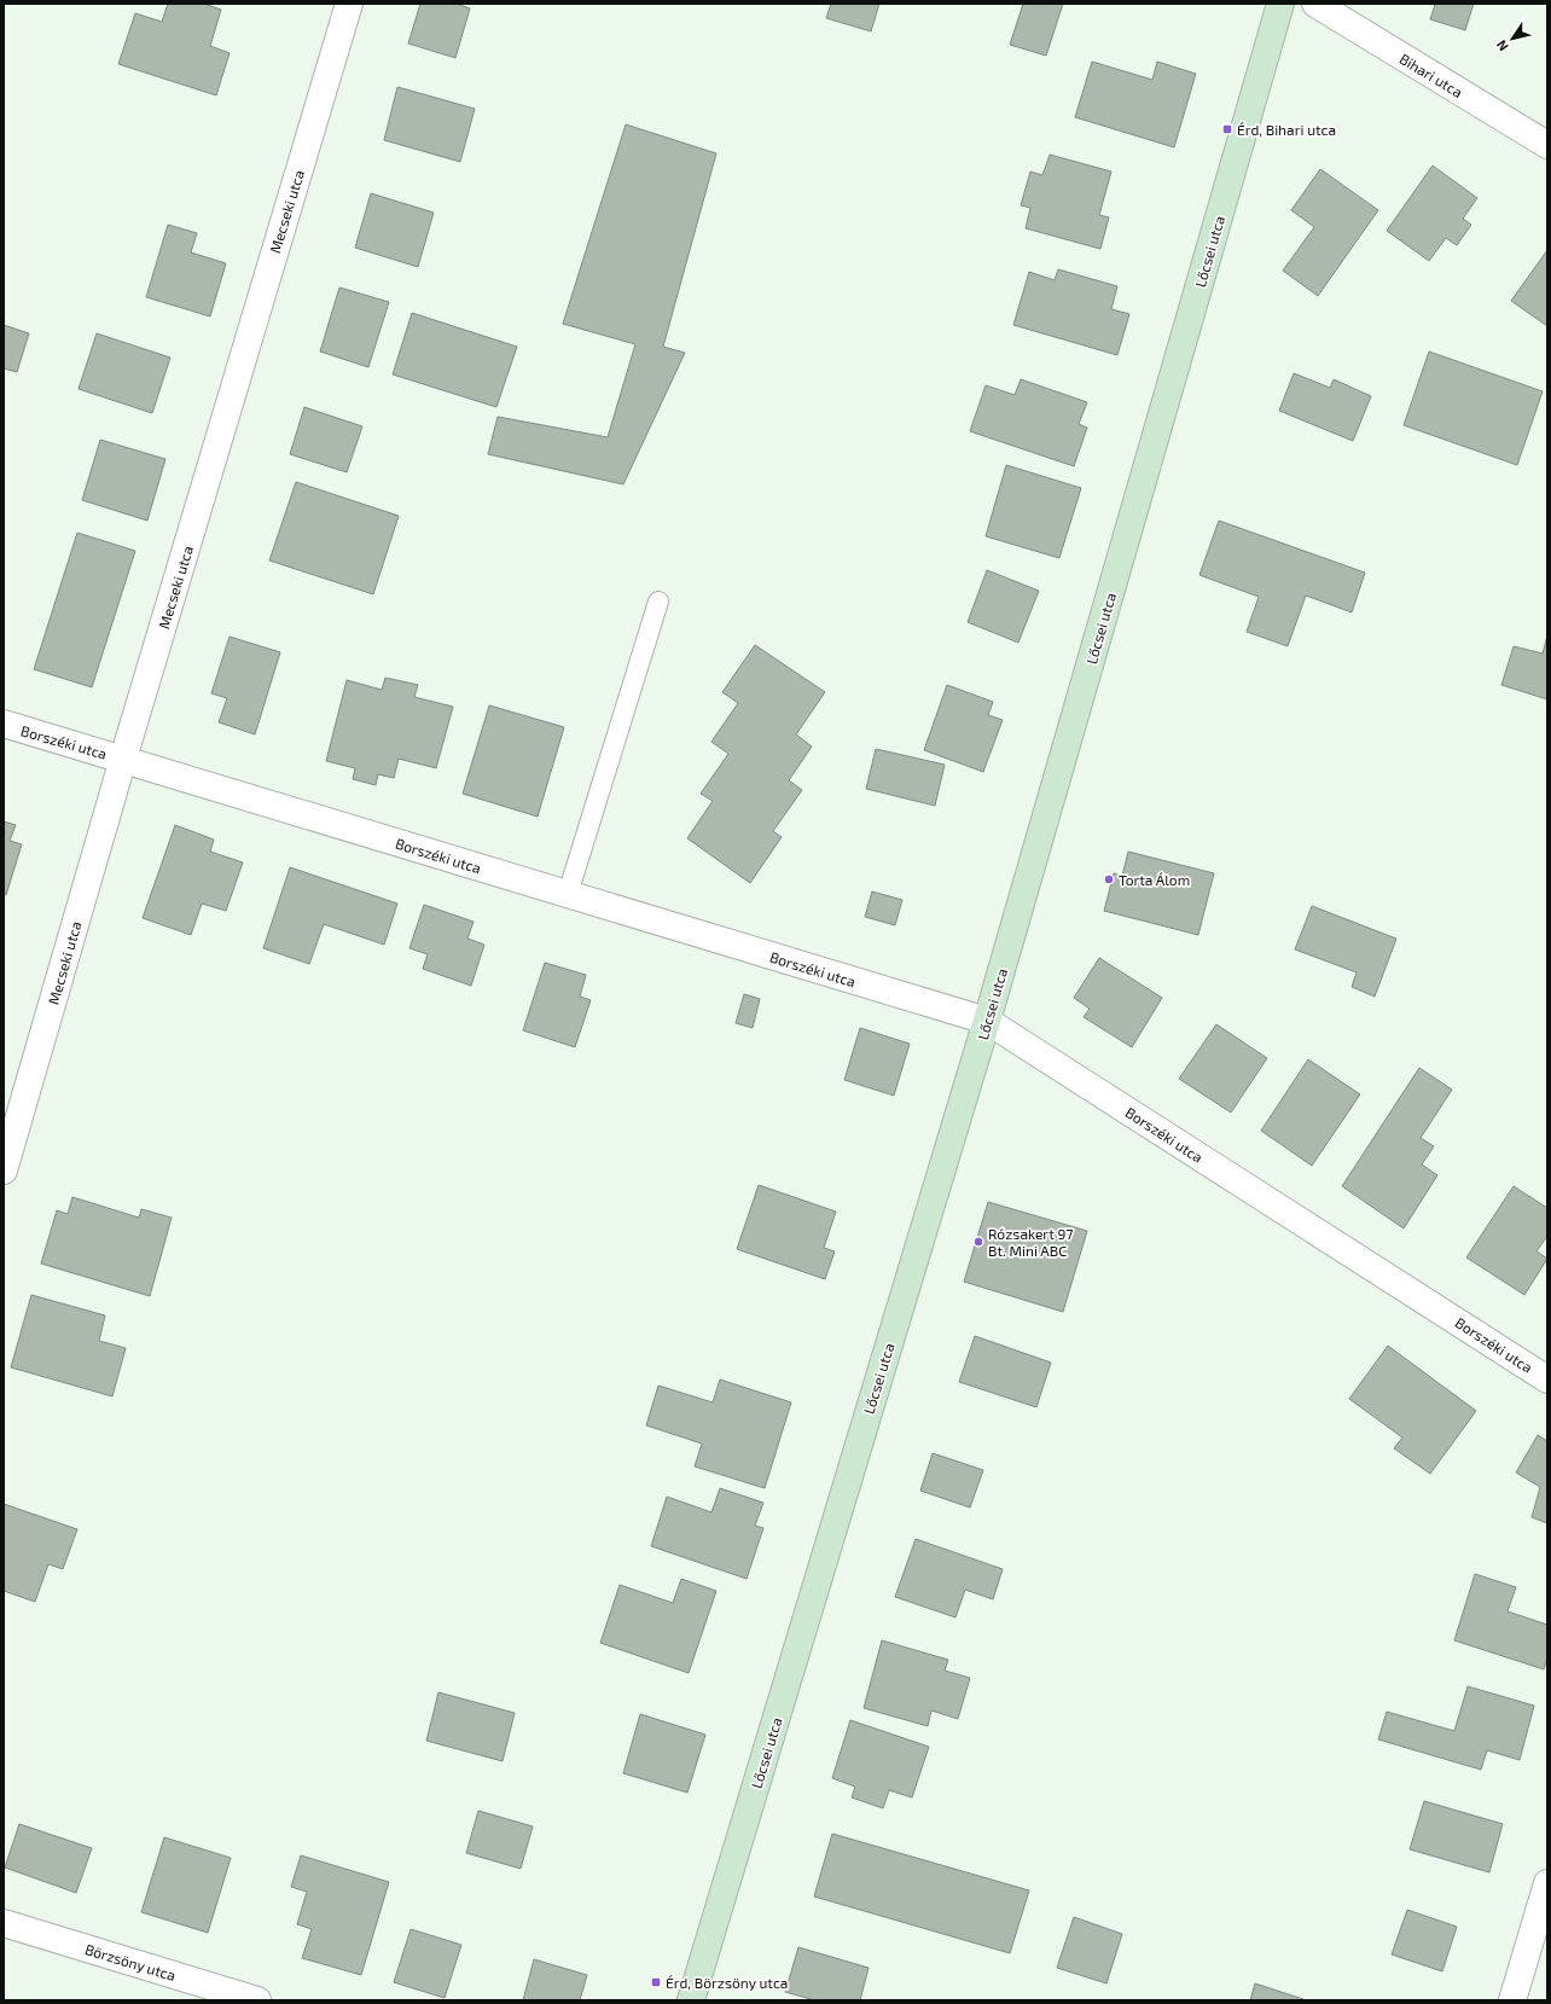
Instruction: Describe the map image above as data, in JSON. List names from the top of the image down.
{
  "streets": {
    "street": [
      "Bihari utca",
      "Mecseki utca",
      "Lőcsei utca",
      "Borszéki utca",
      "Börzsöny utca"
    ]
  },
  "crossings": [
    ["Mecseki utca", "Borszéki utca"],
    ["Lőcsei utca", "Borszéki utca"]
  ],
  "places": {
    "transit": ["Érd, Bihari utca", "Érd, Börzsöny utca"],
    "other": ["Torta Álom", "Rózsakert 97 Bt. Mini ABC"]
  },
  "north": "bottom left"
}
